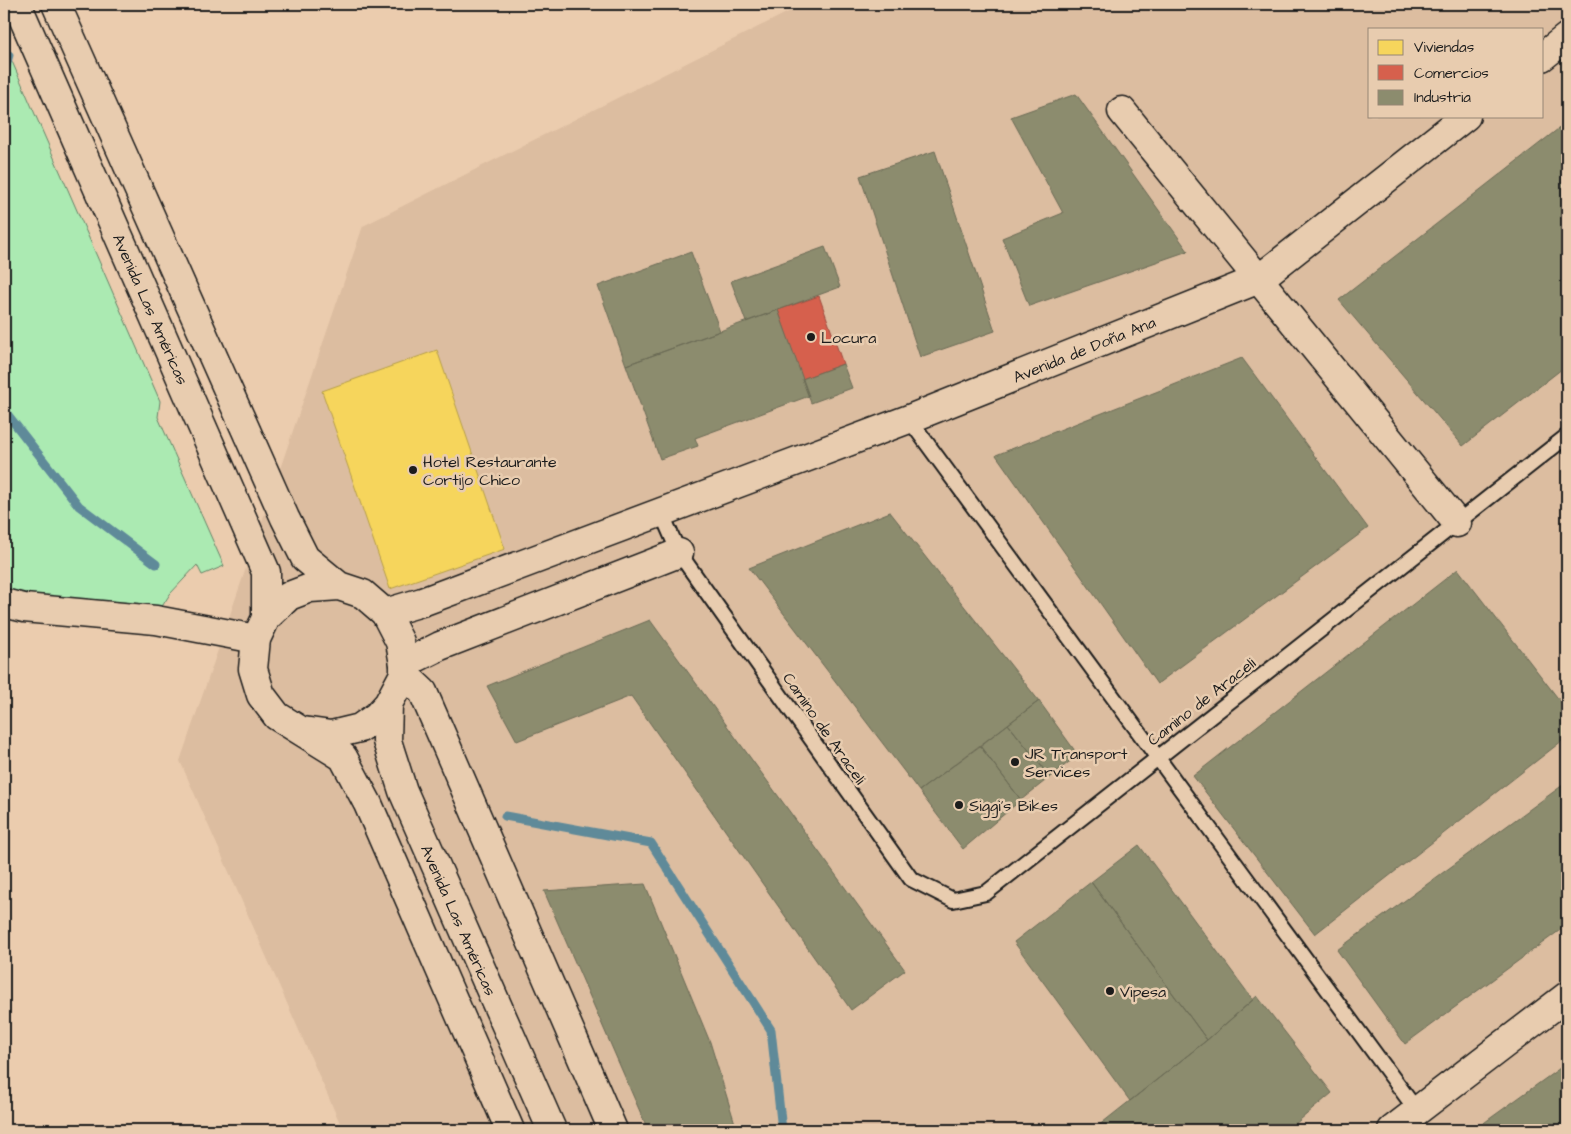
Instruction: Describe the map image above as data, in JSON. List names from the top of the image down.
{
  "streets": {
    "street": ["Avenida Las Américas", "Avenida de Doña Ana"],
    "lane": ["Camino de Araceli"]
  },
  "crossings": [
    ["Avenida Las Américas", "Avenida de Doña Ana"],
    ["Avenida de Doña Ana", "Camino de Araceli"]
  ],
  "places": [
    "Locura",
    "Hotel Restaurante Cortijo Chico",
    "JR Transport Services",
    "Siggi’s Bikes",
    "Vipesa"
  ],
  "legend": ["Viviendas", "Comercios", "Industria"]
}
